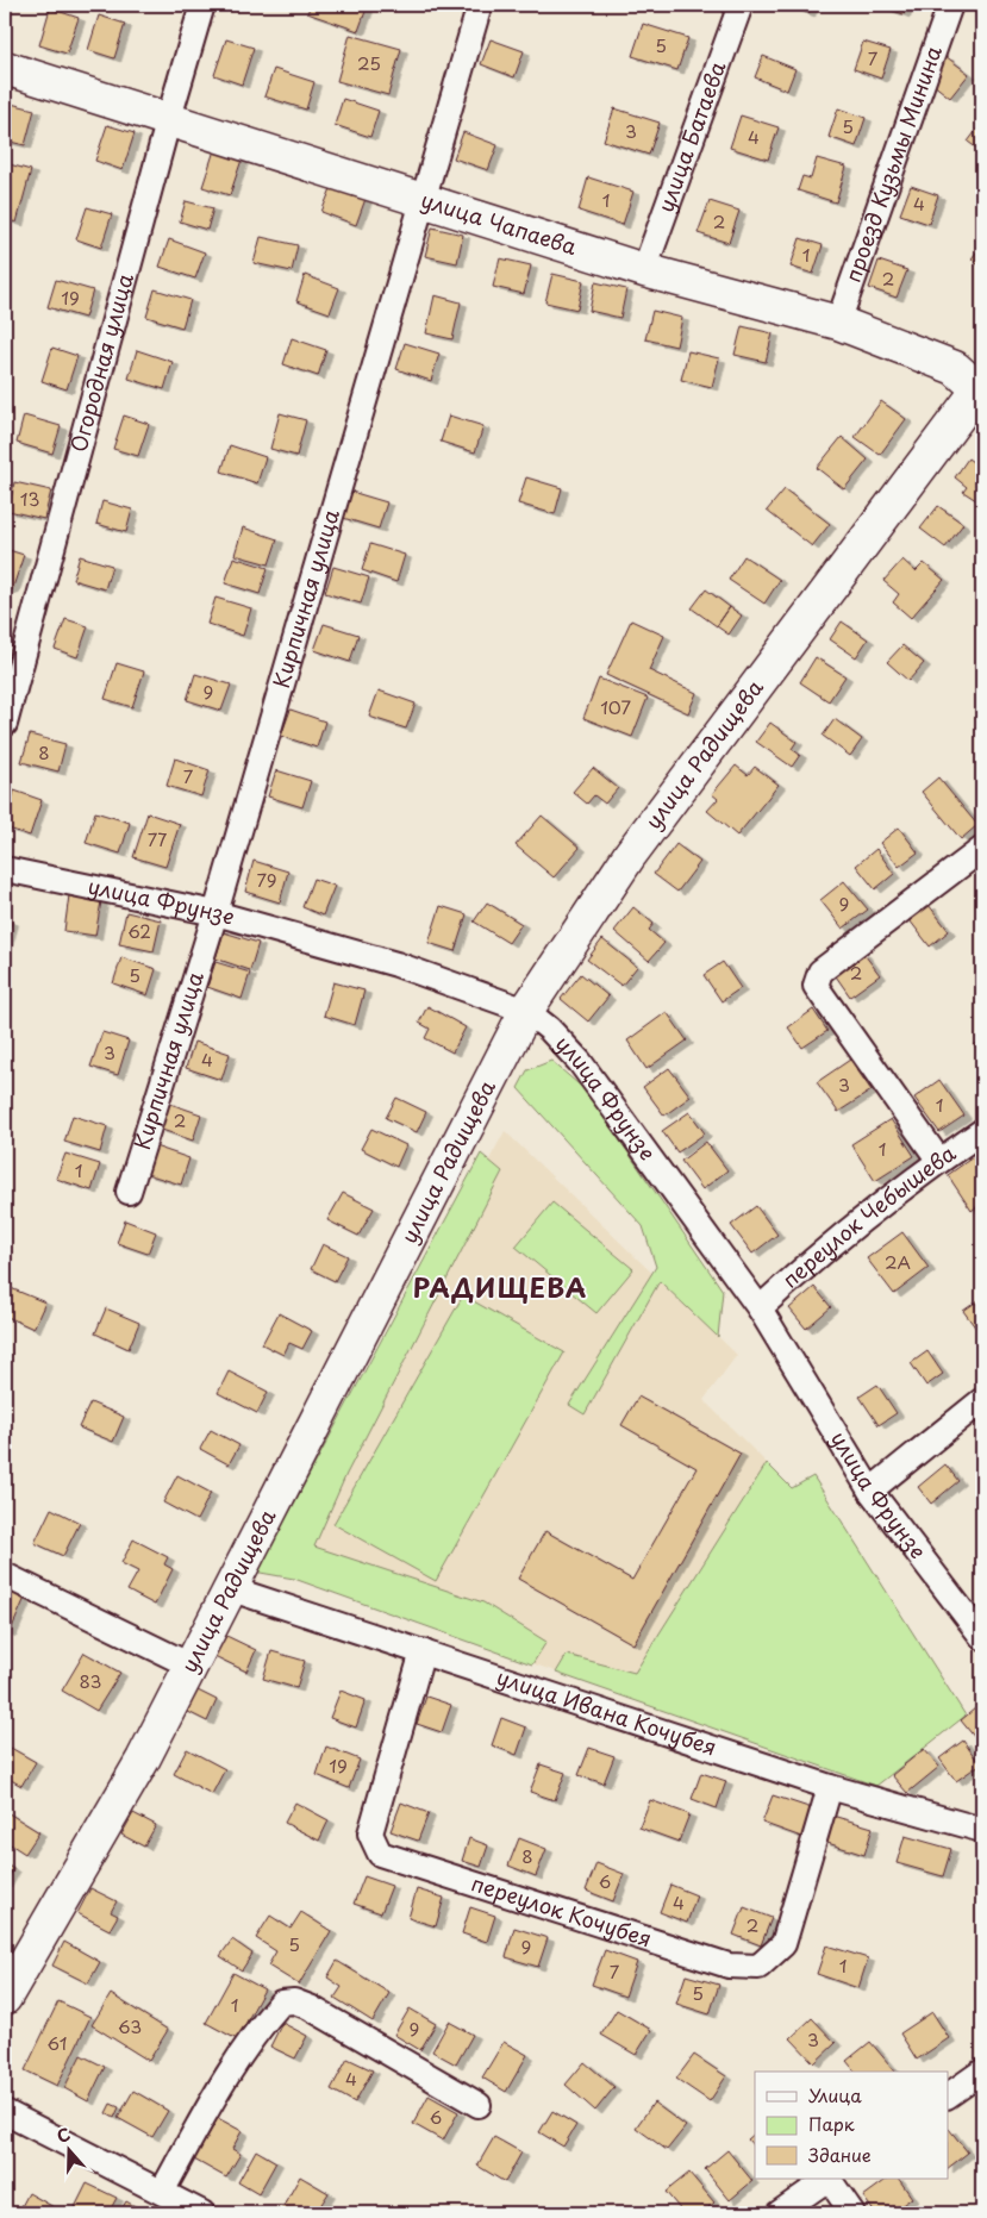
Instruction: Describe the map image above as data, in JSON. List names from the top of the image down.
{
  "streets": {
    "main road": ["улица Чапаева", "улица Радищева"],
    "street": [
      "улица Батаева",
      "проезд Кузьмы Минина",
      "Огородная улица",
      "Кирпичная улица",
      "улица Фрунзе",
      "переулок Чебышева",
      "улица Ивана Кочубея",
      "переулок Кочубея"
    ]
  },
  "crossings": [
    ["улица Батаева", "улица Чапаева"],
    ["проезд Кузьмы Минина", "улица Чапаева"],
    ["улица Чапаева", "Огородная улица"],
    ["улица Чапаева", "Кирпичная улица"],
    ["улица Чапаева", "улица Радищева"],
    ["Кирпичная улица", "улица Фрунзе"],
    ["улица Радищева", "улица Фрунзе"],
    ["улица Радищева", "улица Ивана Кочубея"],
    ["улица Фрунзе", "переулок Чебышева"],
    ["улица Ивана Кочубея", "переулок Кочубея"]
  ],
  "districts": ["РАДИЩЕВА"],
  "house_numbers": [
    "5",
    "7",
    "25",
    "5",
    "3",
    "4",
    "1",
    "4",
    "2",
    "1",
    "2",
    "19",
    "13",
    "9",
    "107",
    "8",
    "7",
    "77",
    "79",
    "9",
    "62",
    "2",
    "5",
    "3",
    "4",
    "3",
    "1",
    "2",
    "1",
    "1",
    "2А",
    "83",
    "19",
    "8",
    "6",
    "4",
    "2",
    "5",
    "9",
    "1",
    "7",
    "5",
    "1",
    "63",
    "9",
    "3",
    "61",
    "4",
    "6"
  ],
  "legend": ["Улица", "Парк", "Здание"],
  "north": "top"
}
